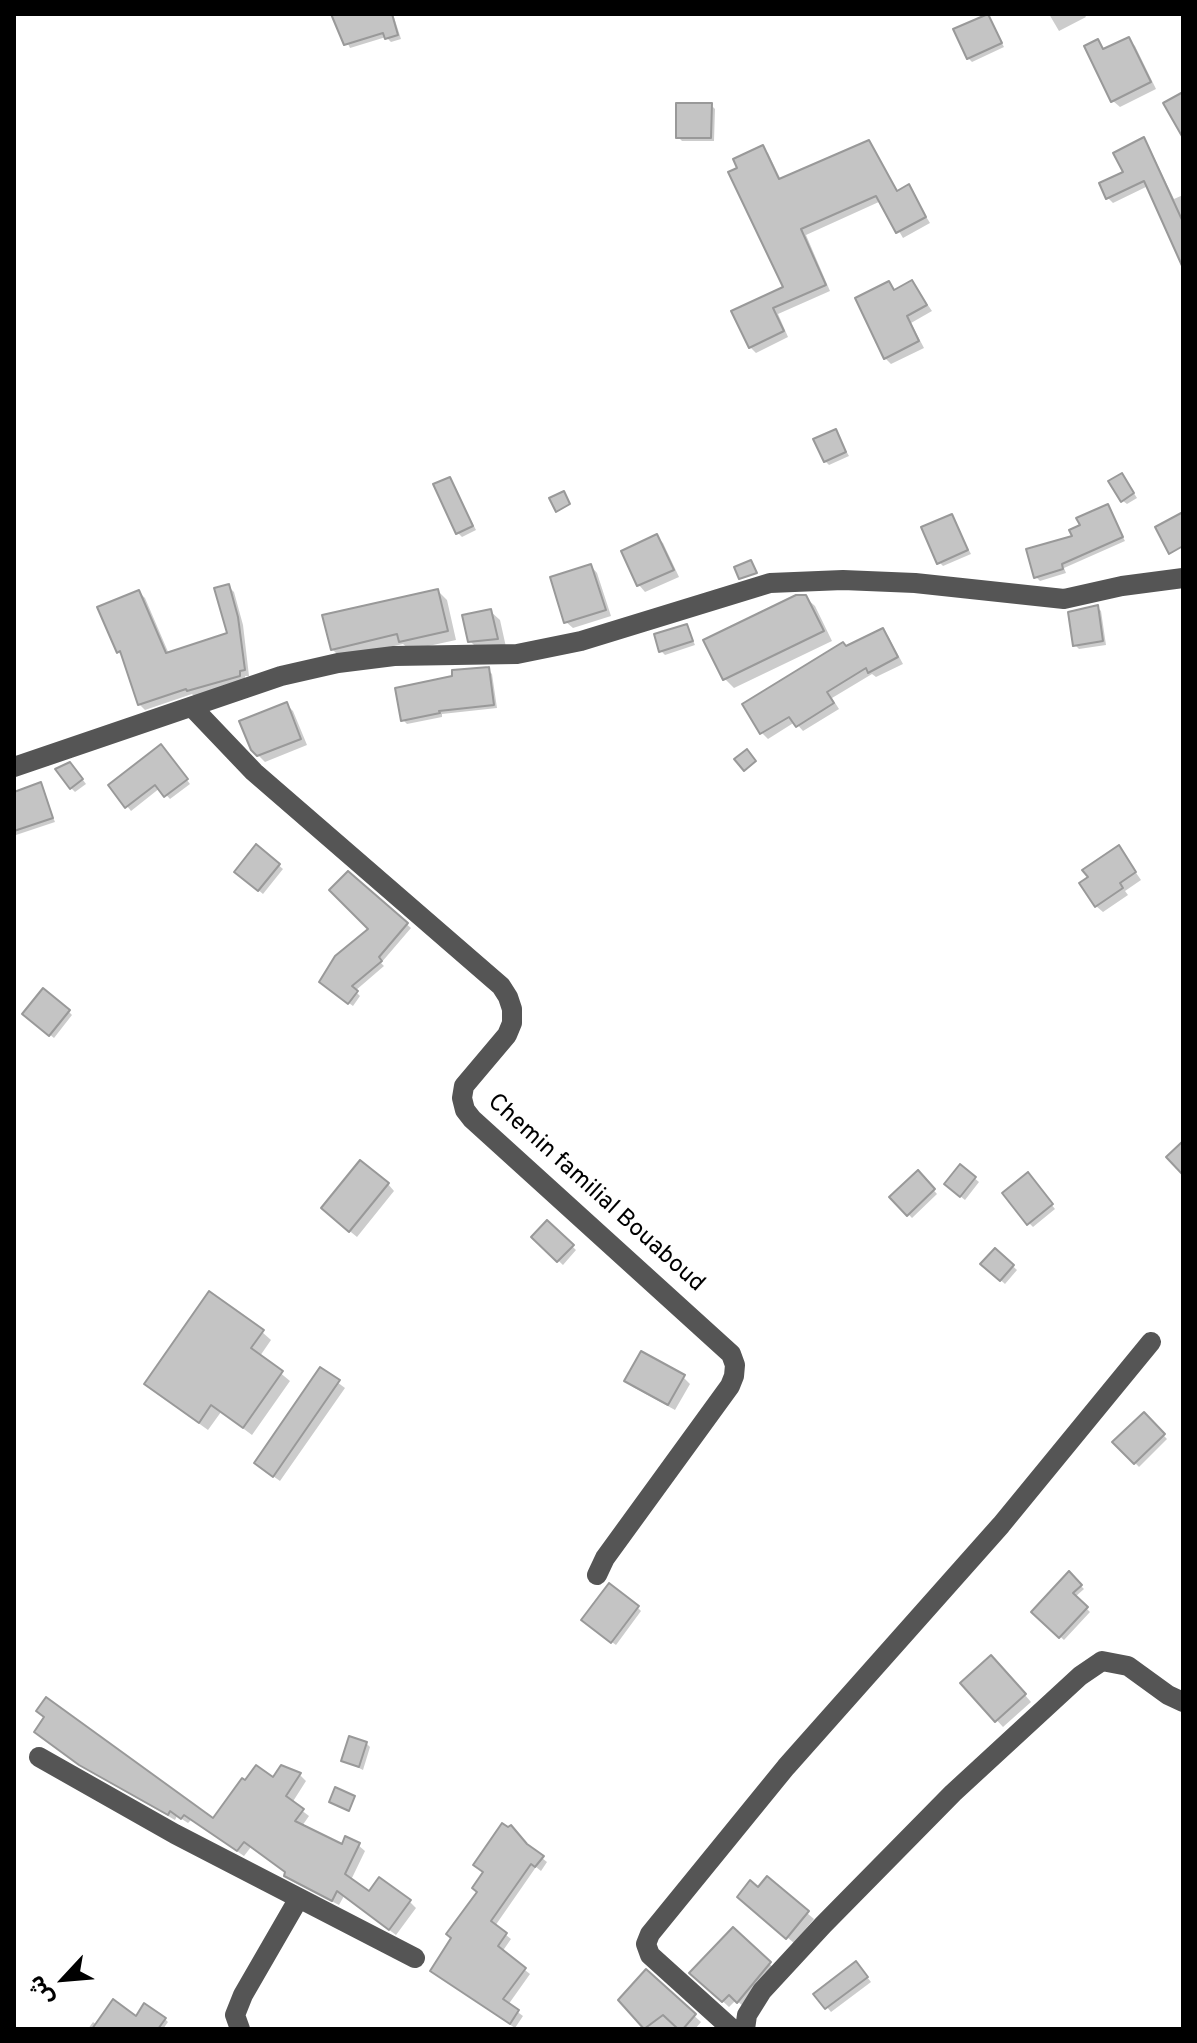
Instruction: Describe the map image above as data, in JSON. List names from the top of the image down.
{
  "streets": {
    "street": ["Chemin familial Bouaboud"]
  },
  "north": "bottom left"
}
